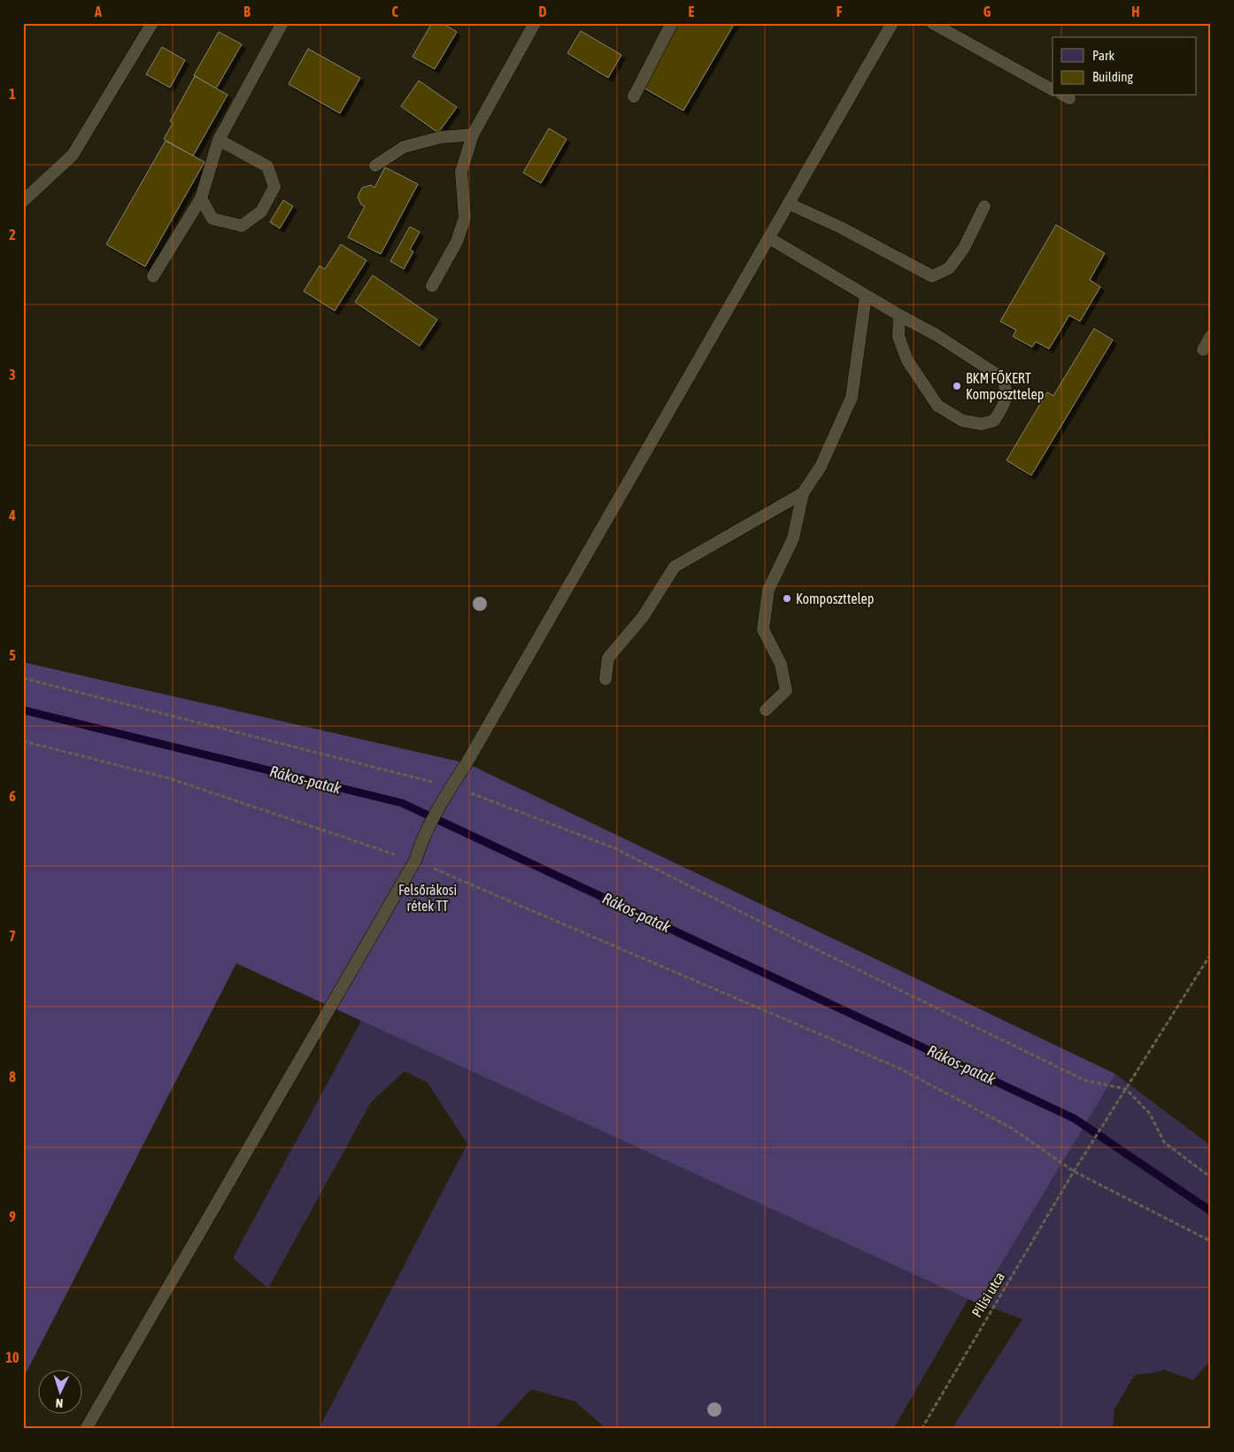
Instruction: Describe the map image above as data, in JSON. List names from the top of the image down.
{
  "streets": {
    "path": ["Pilisi utca"]
  },
  "water": ["Rákos-patak"],
  "parks": ["Felsőrákosi rétek TT"],
  "places": ["BKM FŐKERT Komposzttelep", "Komposzttelep"],
  "legend": ["Park", "Building"],
  "north": "bottom",
  "grid": {
    "columns": [
      "A",
      "B",
      "C",
      "D",
      "E",
      "F",
      "G",
      "H"
    ],
    "rows": [
      "1",
      "2",
      "3",
      "4",
      "5",
      "6",
      "7",
      "8",
      "9",
      "10"
    ]
  }
}
